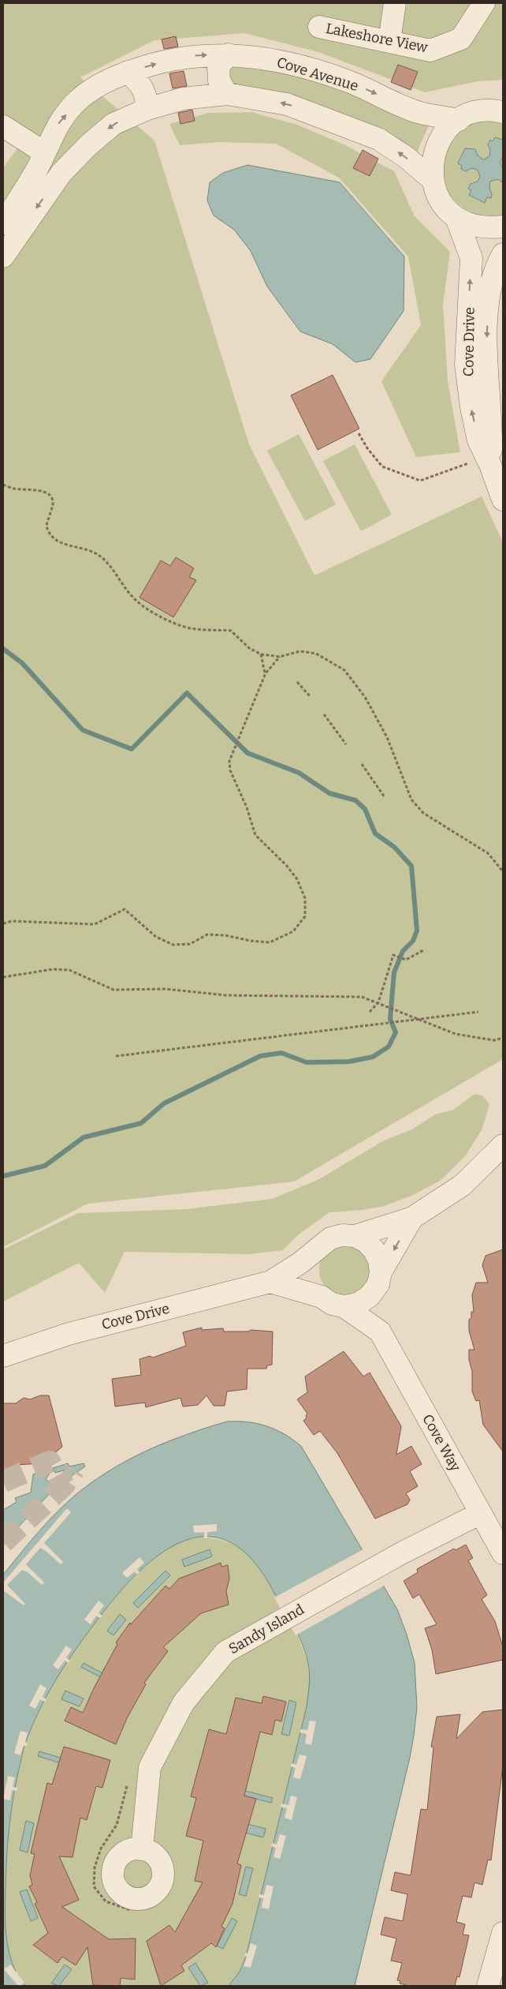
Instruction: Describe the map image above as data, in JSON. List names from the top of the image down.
{
  "streets": {
    "street": [
      "Lakeshore View",
      "Cove Avenue",
      "Cove Drive",
      "Cove Way",
      "Sandy Island"
    ]
  },
  "crossings": [
    ["Cove Drive", "Cove Way"],
    ["Cove Way", "Sandy Island"]
  ],
  "one_way": ["Cove Avenue"]
}
